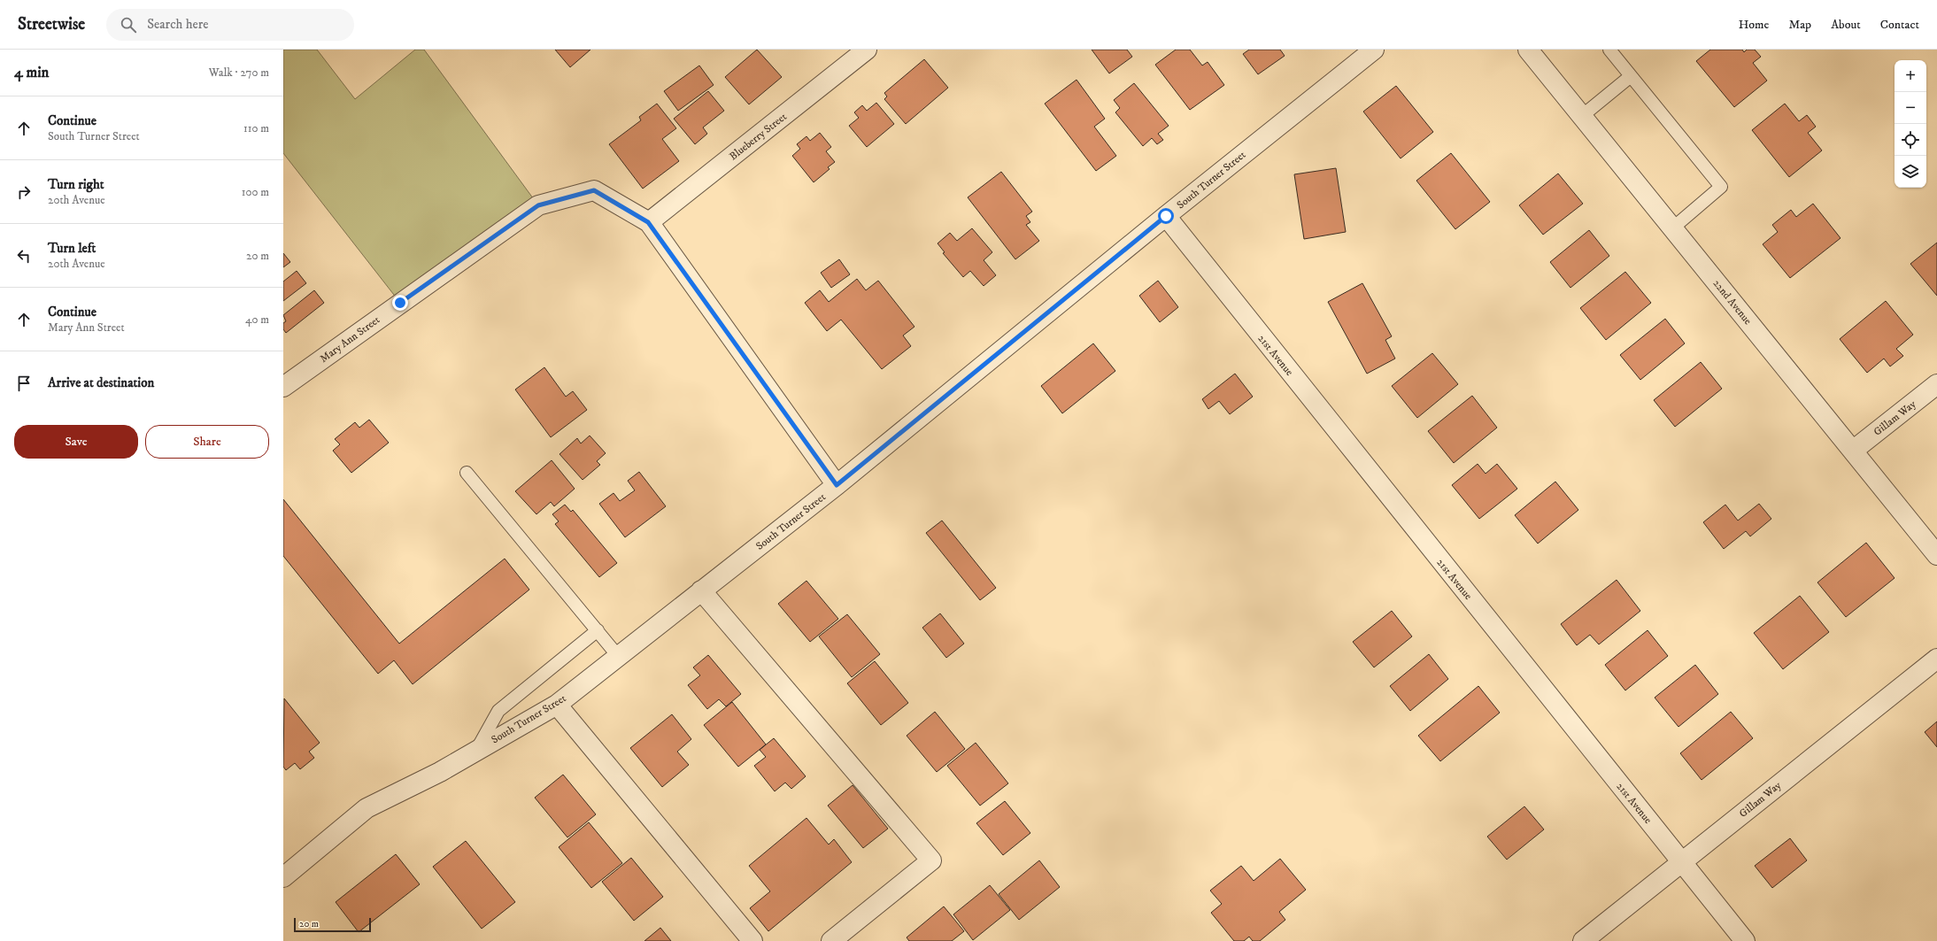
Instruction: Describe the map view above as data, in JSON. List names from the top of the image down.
{
  "streets": {
    "street": [
      "Blueberry Street",
      "South Turner Street",
      "22nd Avenue",
      "Mary Ann Street",
      "21st Avenue",
      "Gillam Way"
    ]
  },
  "crossings": [
    ["Blueberry Street", "Mary Ann Street"],
    ["South Turner Street", "21st Avenue"],
    ["22nd Avenue", "Gillam Way"],
    ["21st Avenue", "Gillam Way"]
  ],
  "scale_bar": "20 m",
  "page": {
    "header": "Streetwise",
    "search": "Search here",
    "nav": [
      "Home",
      "Map",
      "About",
      "Contact"
    ],
    "heading": ["4 min", "Walk · 270 m"],
    "map_buttons": ["+", "−"],
    "list": [
      ["Continue", "South Turner Street", "110 m"],
      ["Turn right", "20th Avenue", "100 m"],
      ["Turn left", "20th Avenue", "20 m"],
      ["Continue", "Mary Ann Street", "40 m"],
      "Arrive at destination"
    ],
    "buttons": ["Save", "Share"],
    "scale": "20 m"
  }
}
